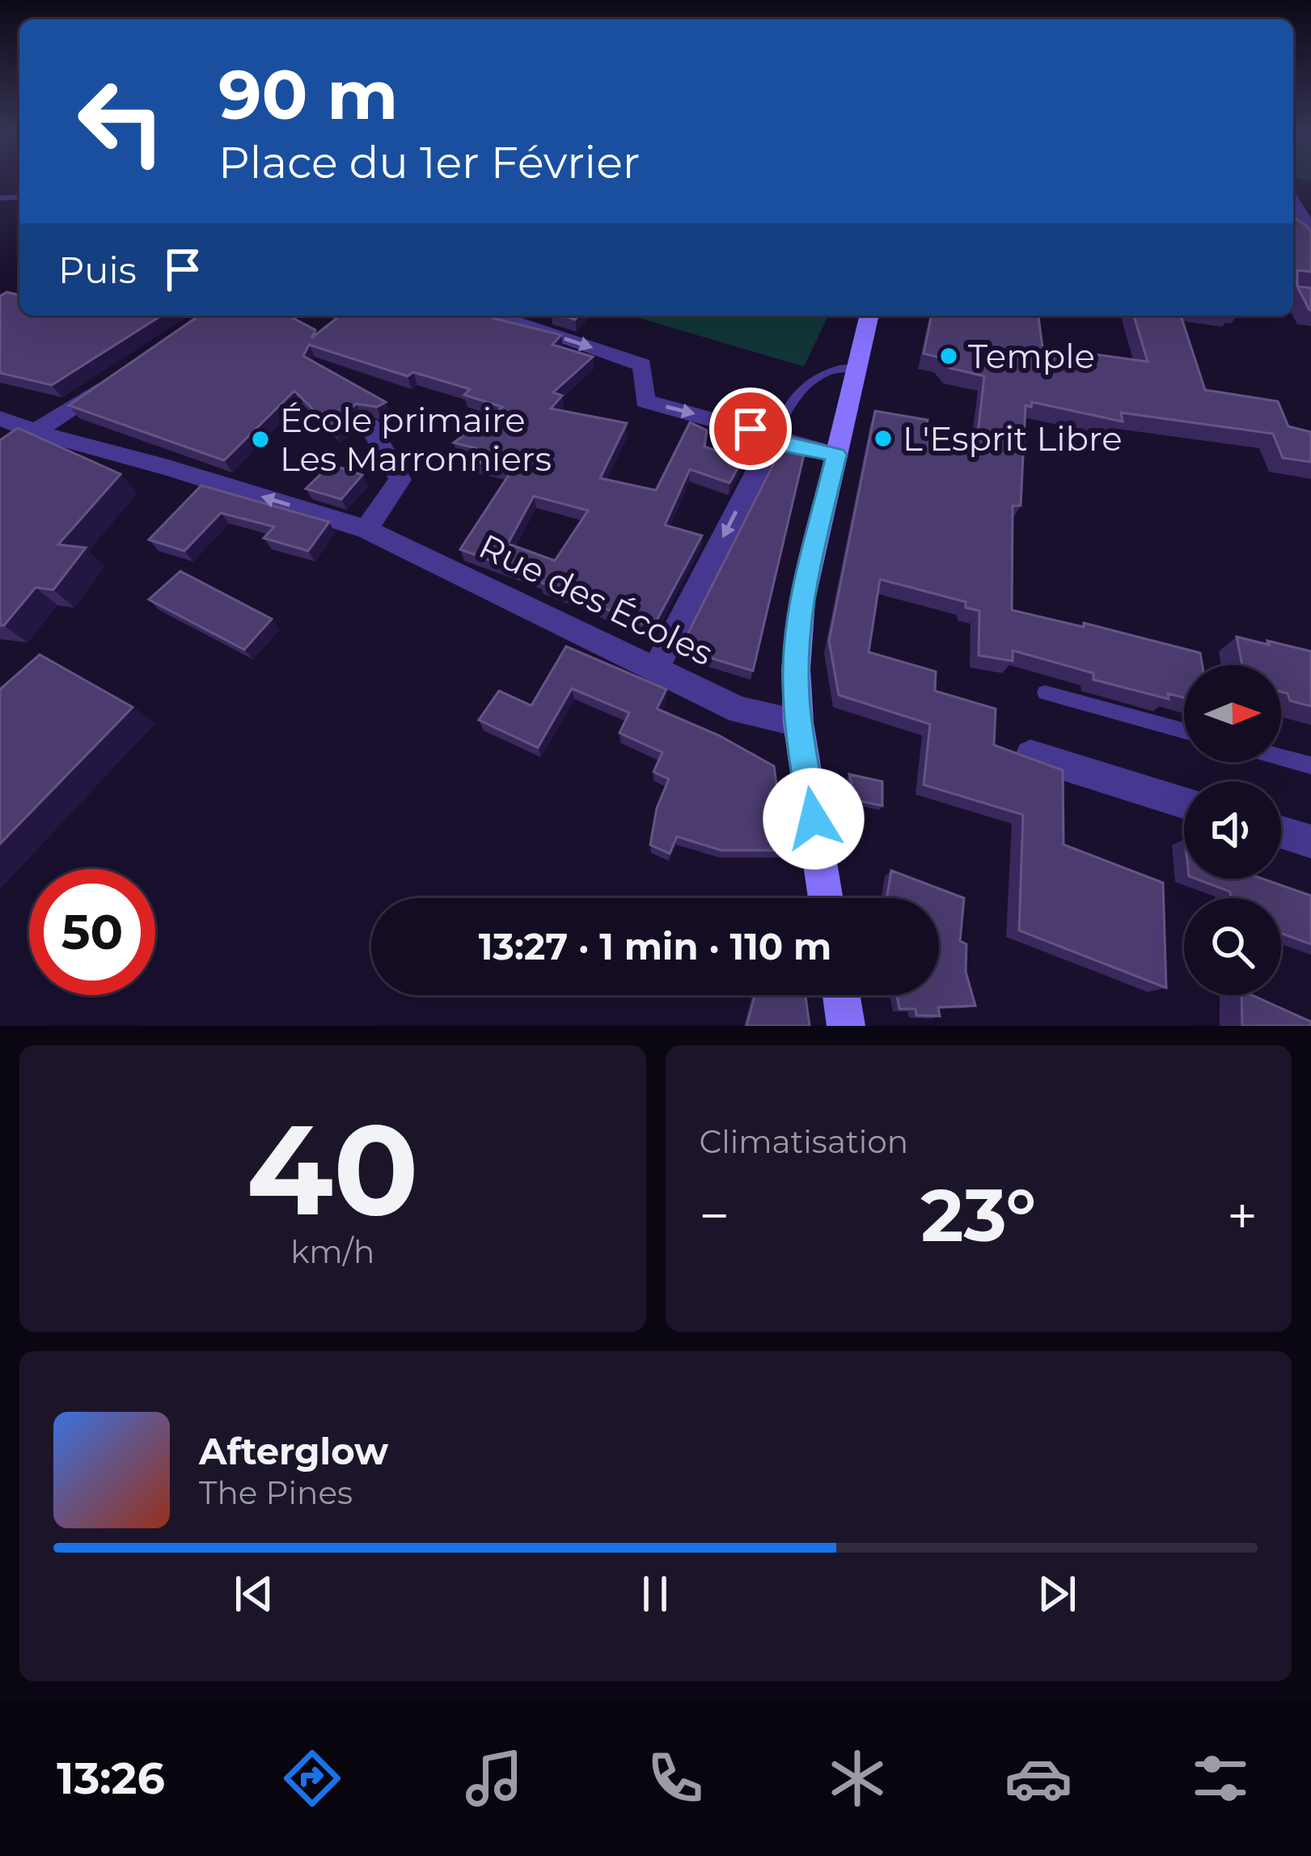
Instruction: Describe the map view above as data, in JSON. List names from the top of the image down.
{
  "streets": {
    "street": ["Rue des Écoles"]
  },
  "one_way": ["Rue des Écoles"],
  "places": ["Temple", "L'Esprit Libre", "École primaire Les Marronniers"],
  "north": "right",
  "page": {
    "turn": ["90 m", "Place du 1er Février"],
    "then": "Puis",
    "limit": "50",
    "trip": "13:27 · 1 min · 110 m",
    "tile": [
      ["40", "km/h"],
      "Climatisation"
    ],
    "heat": ["−", "23°", "+"],
    "song": ["Afterglow", "The Pines"],
    "tabs": "13:26"
  }
}
